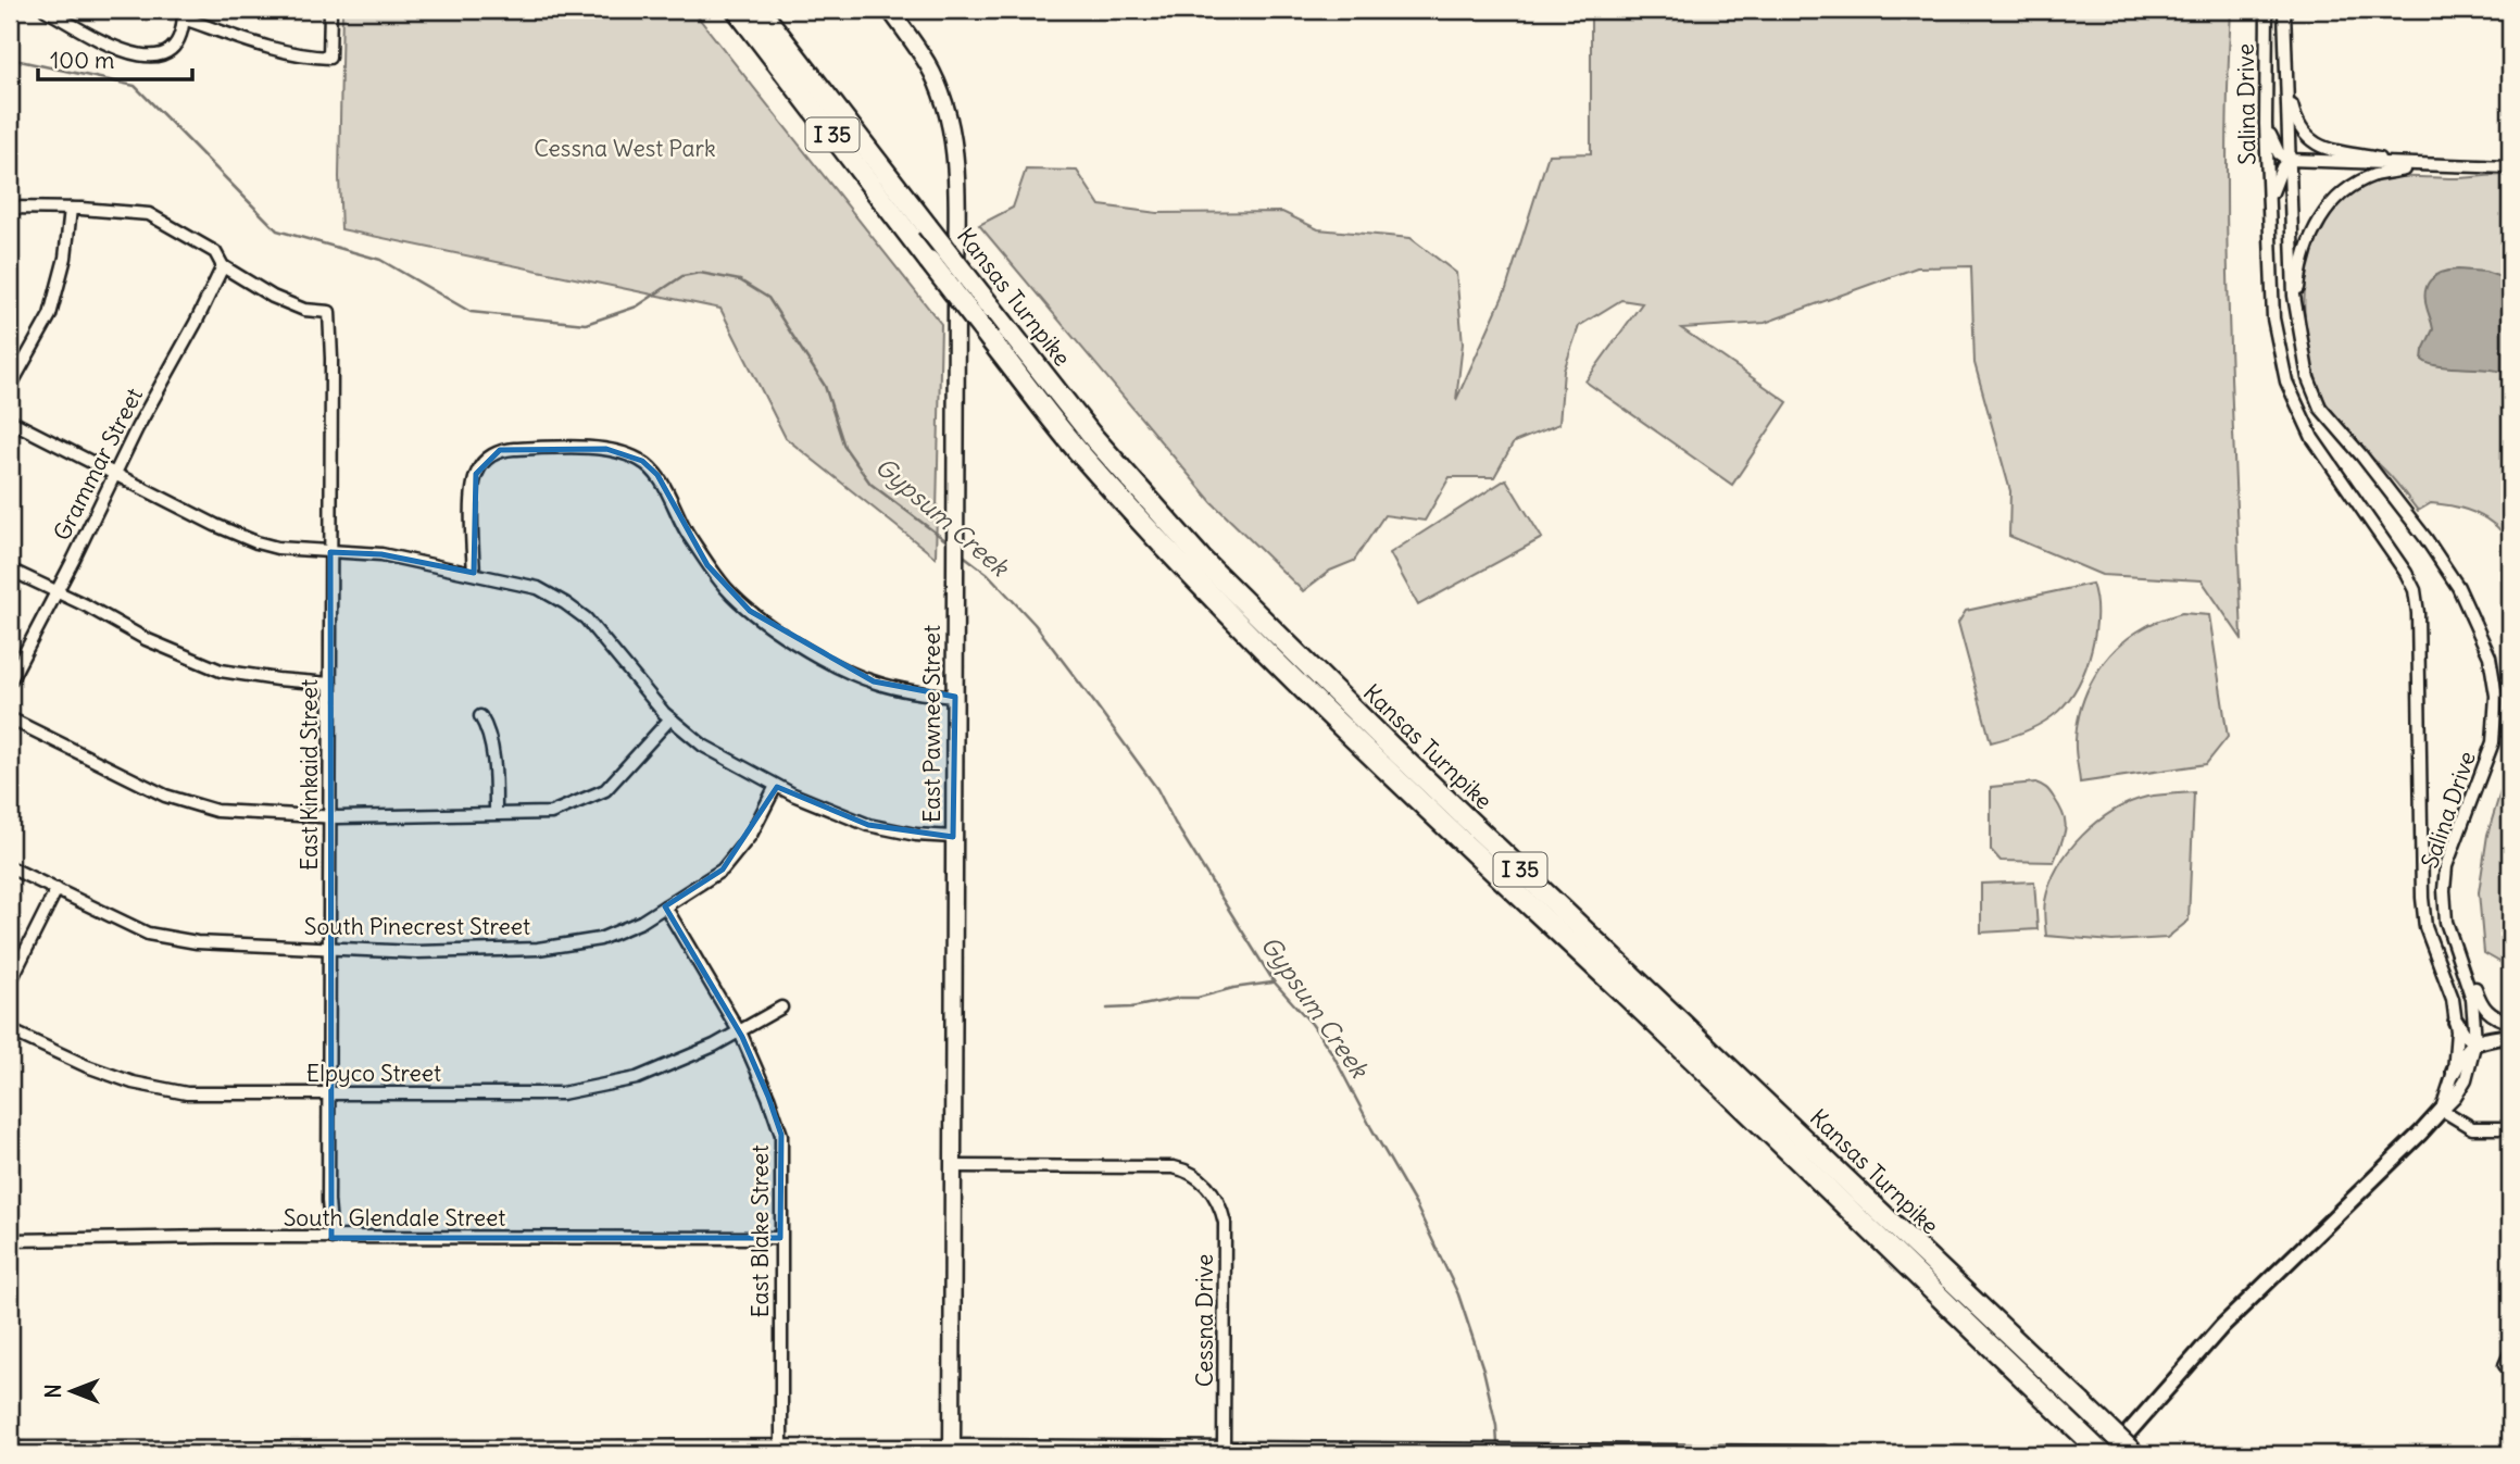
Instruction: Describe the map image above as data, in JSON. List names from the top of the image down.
{
  "streets": {
    "highway": ["I 35", "Kansas Turnpike"],
    "main road": ["East Pawnee Street"],
    "street": [
      "Salina Drive",
      "Grammar Street",
      "East Kinkaid Street",
      "South Pinecrest Street",
      "Elpyco Street",
      "South Glendale Street",
      "East Blake Street",
      "Cessna Drive"
    ]
  },
  "crossings": [
    ["Grammar Street", "East Kinkaid Street"],
    ["East Pawnee Street", "Cessna Drive"],
    ["East Kinkaid Street", "South Pinecrest Street"],
    ["East Kinkaid Street", "Elpyco Street"],
    ["East Kinkaid Street", "South Glendale Street"],
    ["South Pinecrest Street", "East Blake Street"],
    ["Elpyco Street", "East Blake Street"],
    ["South Glendale Street", "East Blake Street"]
  ],
  "water": ["Gypsum Creek"],
  "parks": ["Cessna West Park"],
  "scale_bar": "100 m",
  "north": "left"
}
